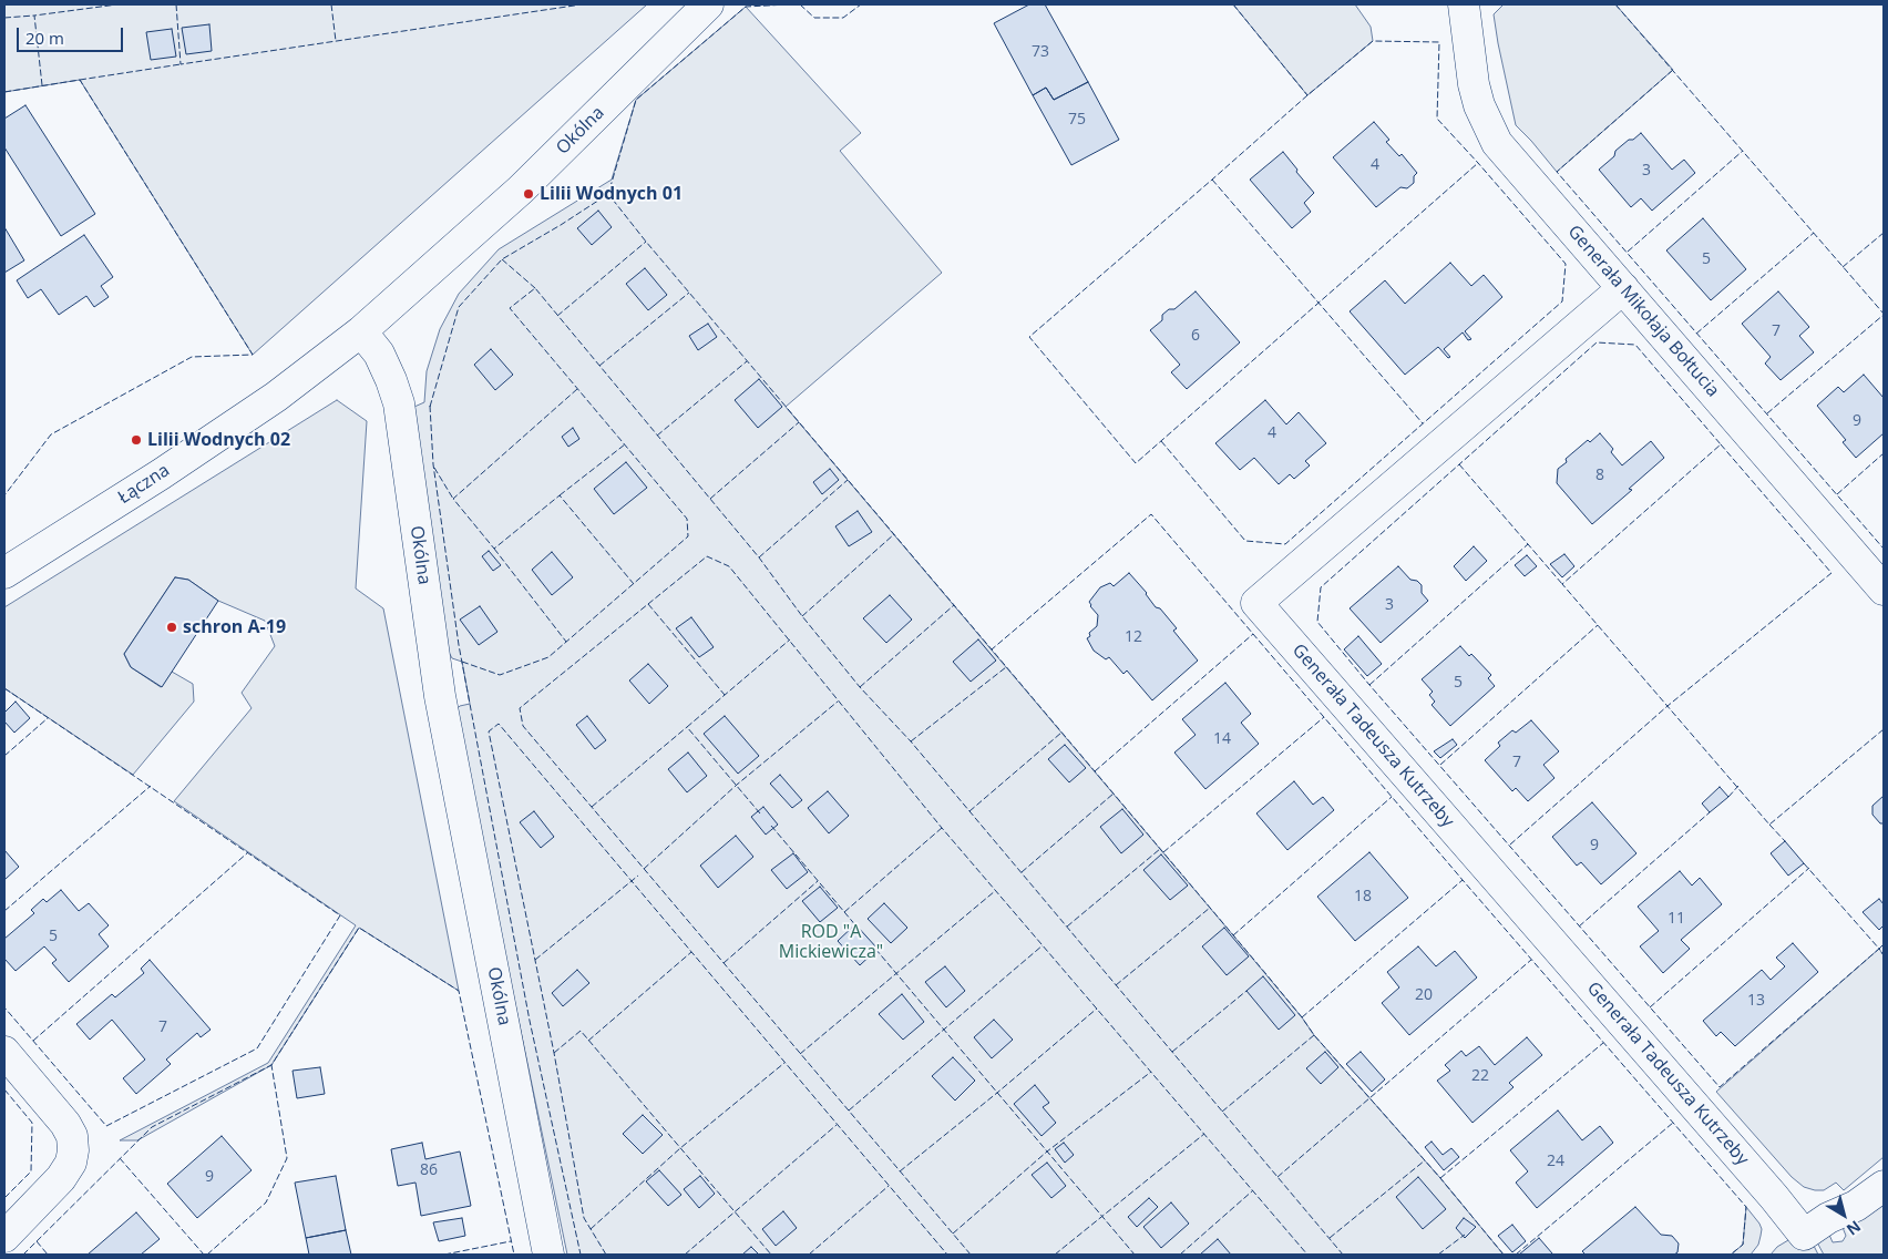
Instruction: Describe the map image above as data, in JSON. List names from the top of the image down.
{
  "streets": {
    "street": [
      "Okólna",
      "Generała Mikołaja Bołtucia",
      "Łączna",
      "Generała Tadeusza Kutrzeby"
    ]
  },
  "crossings": [
    ["Okólna", "Łączna"],
    ["Generała Mikołaja Bołtucia", "Generała Tadeusza Kutrzeby"]
  ],
  "parks": ["ROD \"A Mickiewicza\""],
  "places": ["Lilii Wodnych 01", "Lilii Wodnych 02", "schron A-19"],
  "house_numbers": [
    "73",
    "75",
    "4",
    "3",
    "5",
    "7",
    "6",
    "9",
    "4",
    "8",
    "3",
    "12",
    "5",
    "14",
    "7",
    "9",
    "18",
    "11",
    "5",
    "20",
    "13",
    "7",
    "22",
    "24",
    "86",
    "9"
  ],
  "scale_bar": "20 m",
  "north": "bottom right"
}
